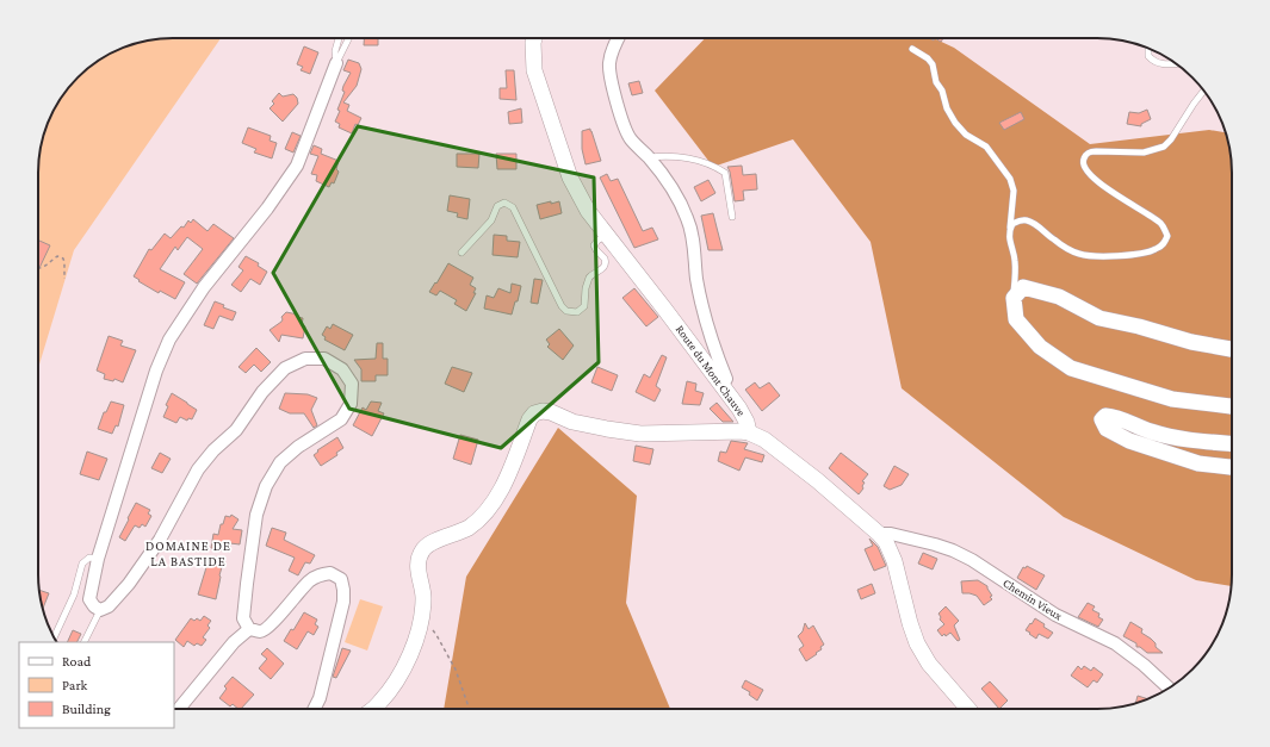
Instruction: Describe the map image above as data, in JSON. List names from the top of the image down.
{
  "streets": {
    "street": ["Route du Mont Chauve", "Chemin Vieux"]
  },
  "crossings": [
    ["Route du Mont Chauve", "Chemin Vieux"]
  ],
  "districts": ["DOMAINE DE LA BASTIDE"],
  "legend": ["Road", "Park", "Building"]
}
